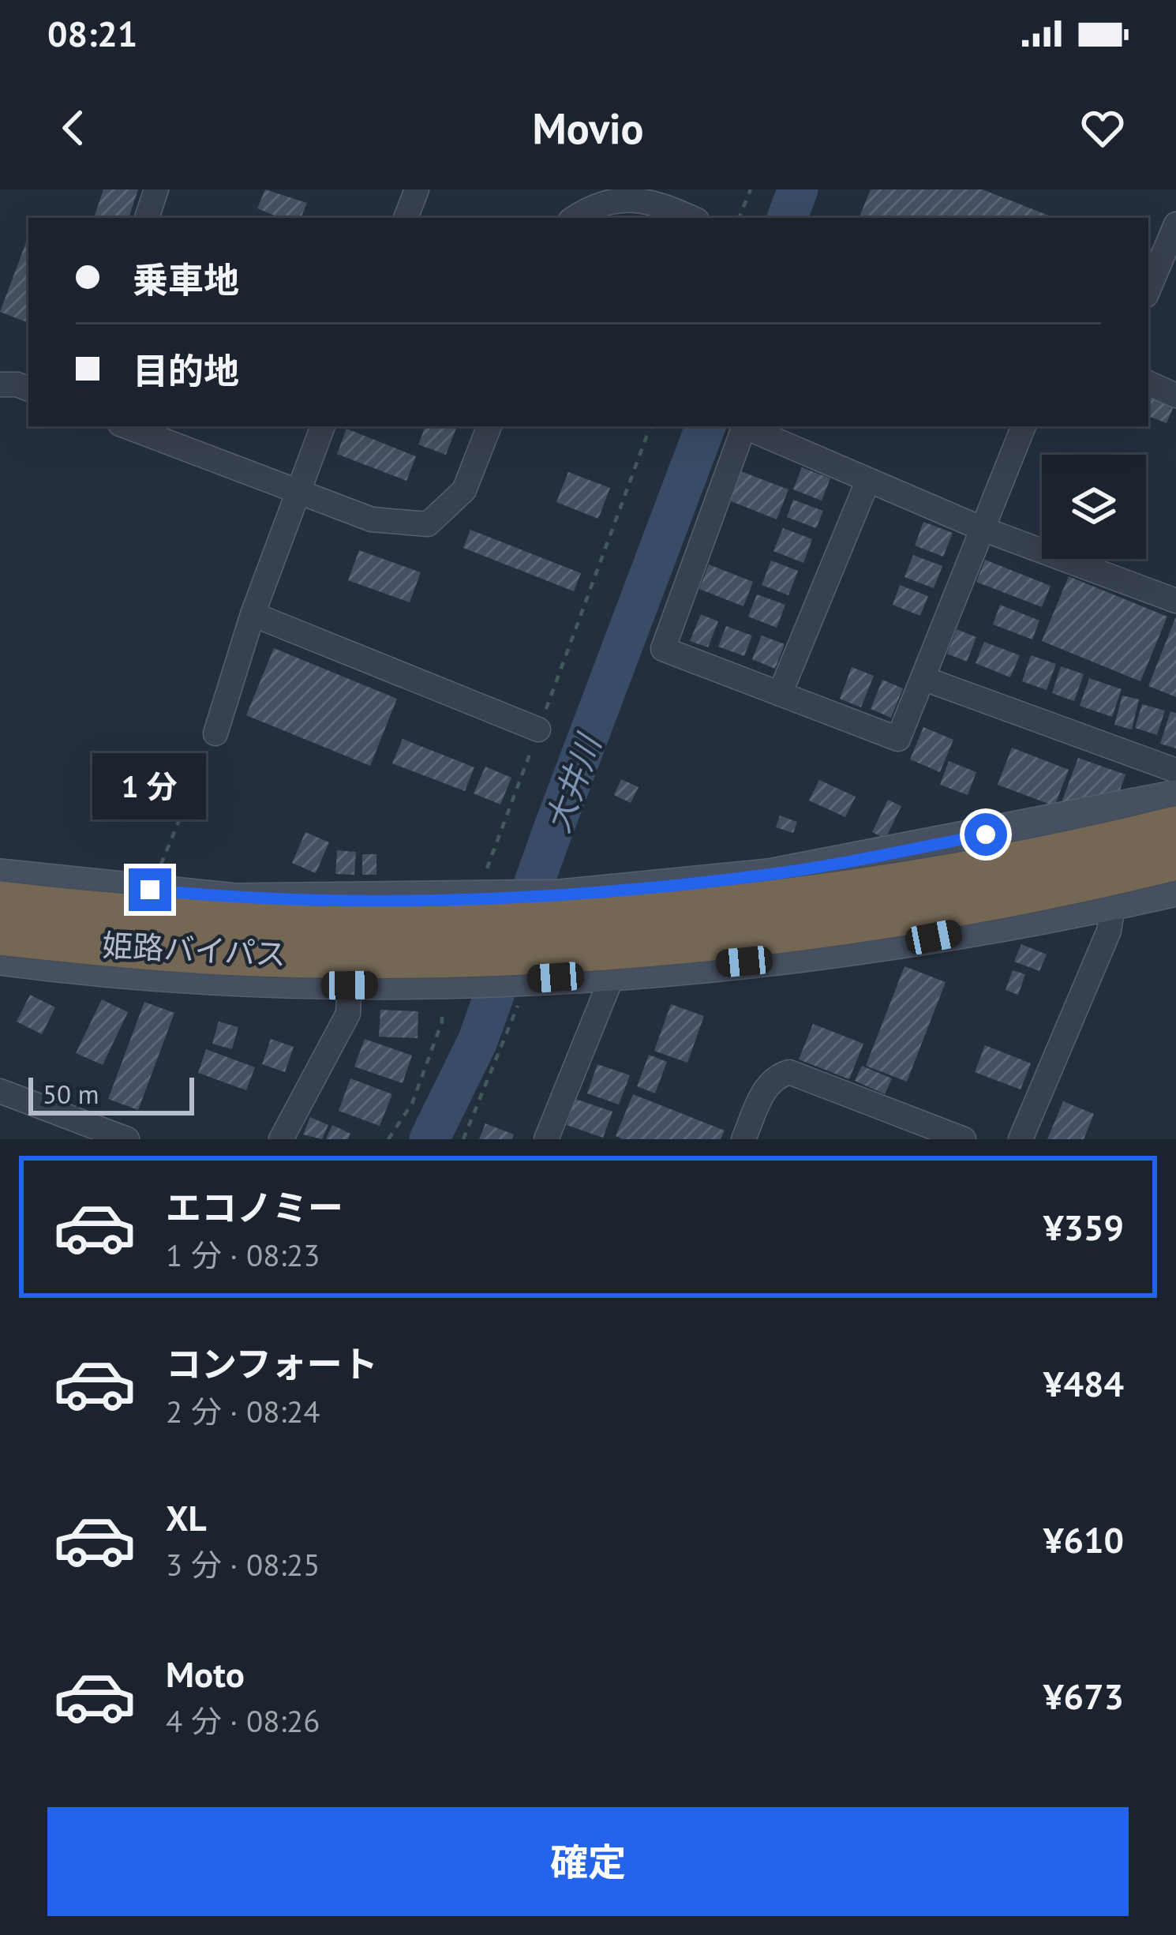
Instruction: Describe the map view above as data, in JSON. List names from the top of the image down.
{
  "streets": {
    "highway": ["姫路バイパス"]
  },
  "water": ["大井川"],
  "scale_bar": "50 m",
  "page": {
    "status": "08:21",
    "header": "Movio",
    "banner": ["乗車地", "目的地"],
    "bubble": "1 分",
    "scale": "50 m",
    "list": [
      {
        "name": "エコノミー",
        "note": "1 分 · 08:23",
        "value": "¥359"
      },
      {
        "name": "コンフォート",
        "note": "2 分 · 08:24",
        "value": "¥484"
      },
      {
        "name": "XL",
        "note": "3 分 · 08:25",
        "value": "¥610"
      },
      {
        "name": "Moto",
        "note": "4 分 · 08:26",
        "value": "¥673"
      }
    ],
    "buttons": "確定"
  }
}
